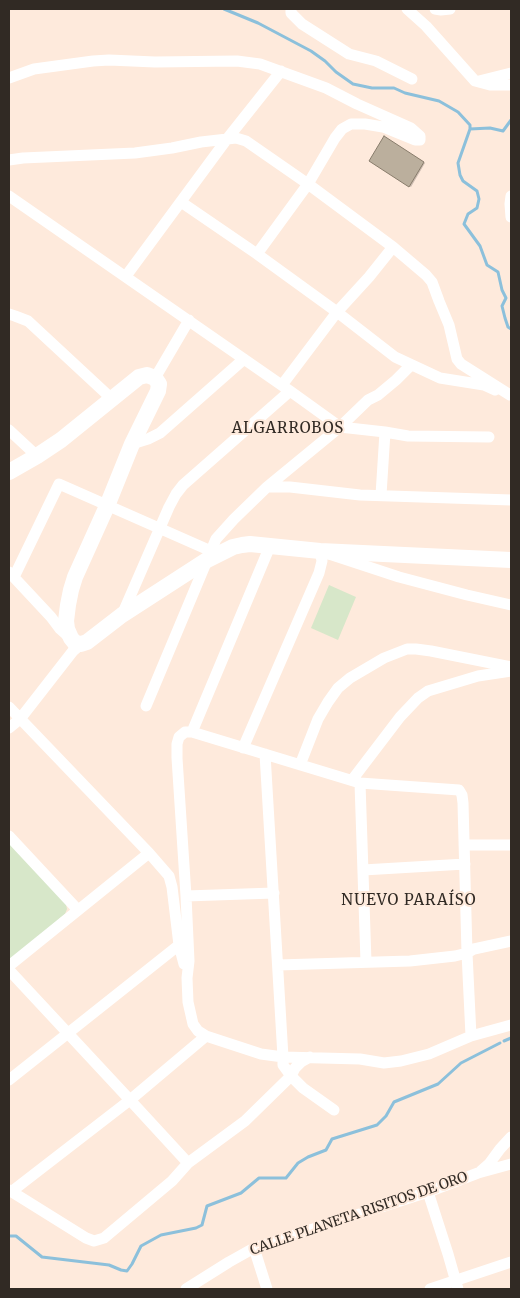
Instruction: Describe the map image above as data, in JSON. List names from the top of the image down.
{
  "streets": {
    "street": ["CALLE PLANETA RISITOS DE ORO"]
  },
  "districts": ["ALGARROBOS", "NUEVO PARAÍSO"]
}
